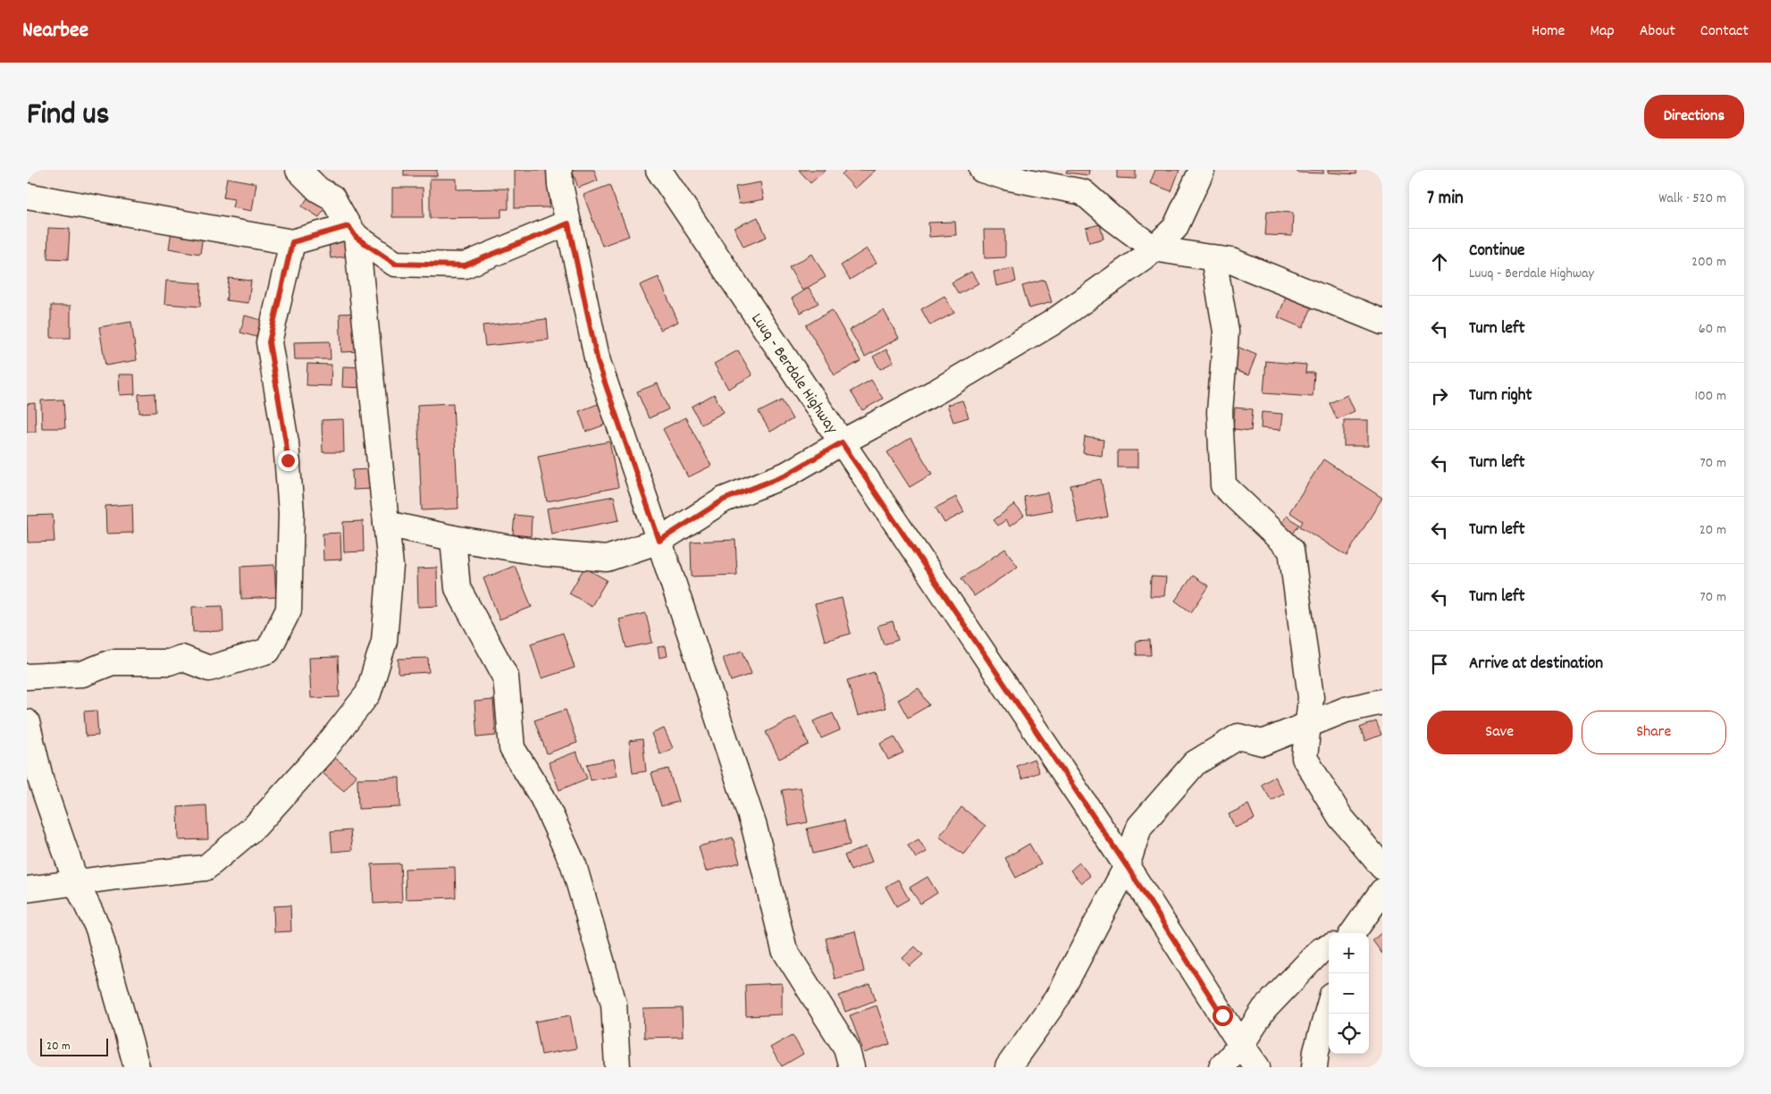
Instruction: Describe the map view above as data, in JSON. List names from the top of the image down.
{
  "streets": {
    "street": ["Luuq - Berdale Highway"]
  },
  "scale_bar": "20 m",
  "page": {
    "header": "Nearbee",
    "nav": [
      "Home",
      "Map",
      "About",
      "Contact"
    ],
    "title": "Find us",
    "buttons": [
      "Directions",
      ["Save", "Share"]
    ],
    "heading": ["7 min", "Walk · 520 m"],
    "list": [
      ["Continue", "Luuq - Berdale Highway", "200 m"],
      ["Turn left", "60 m"],
      ["Turn right", "100 m"],
      ["Turn left", "70 m"],
      ["Turn left", "20 m"],
      ["Turn left", "70 m"],
      "Arrive at destination"
    ],
    "map_buttons": ["+", "−"],
    "scale": "20 m"
  }
}
